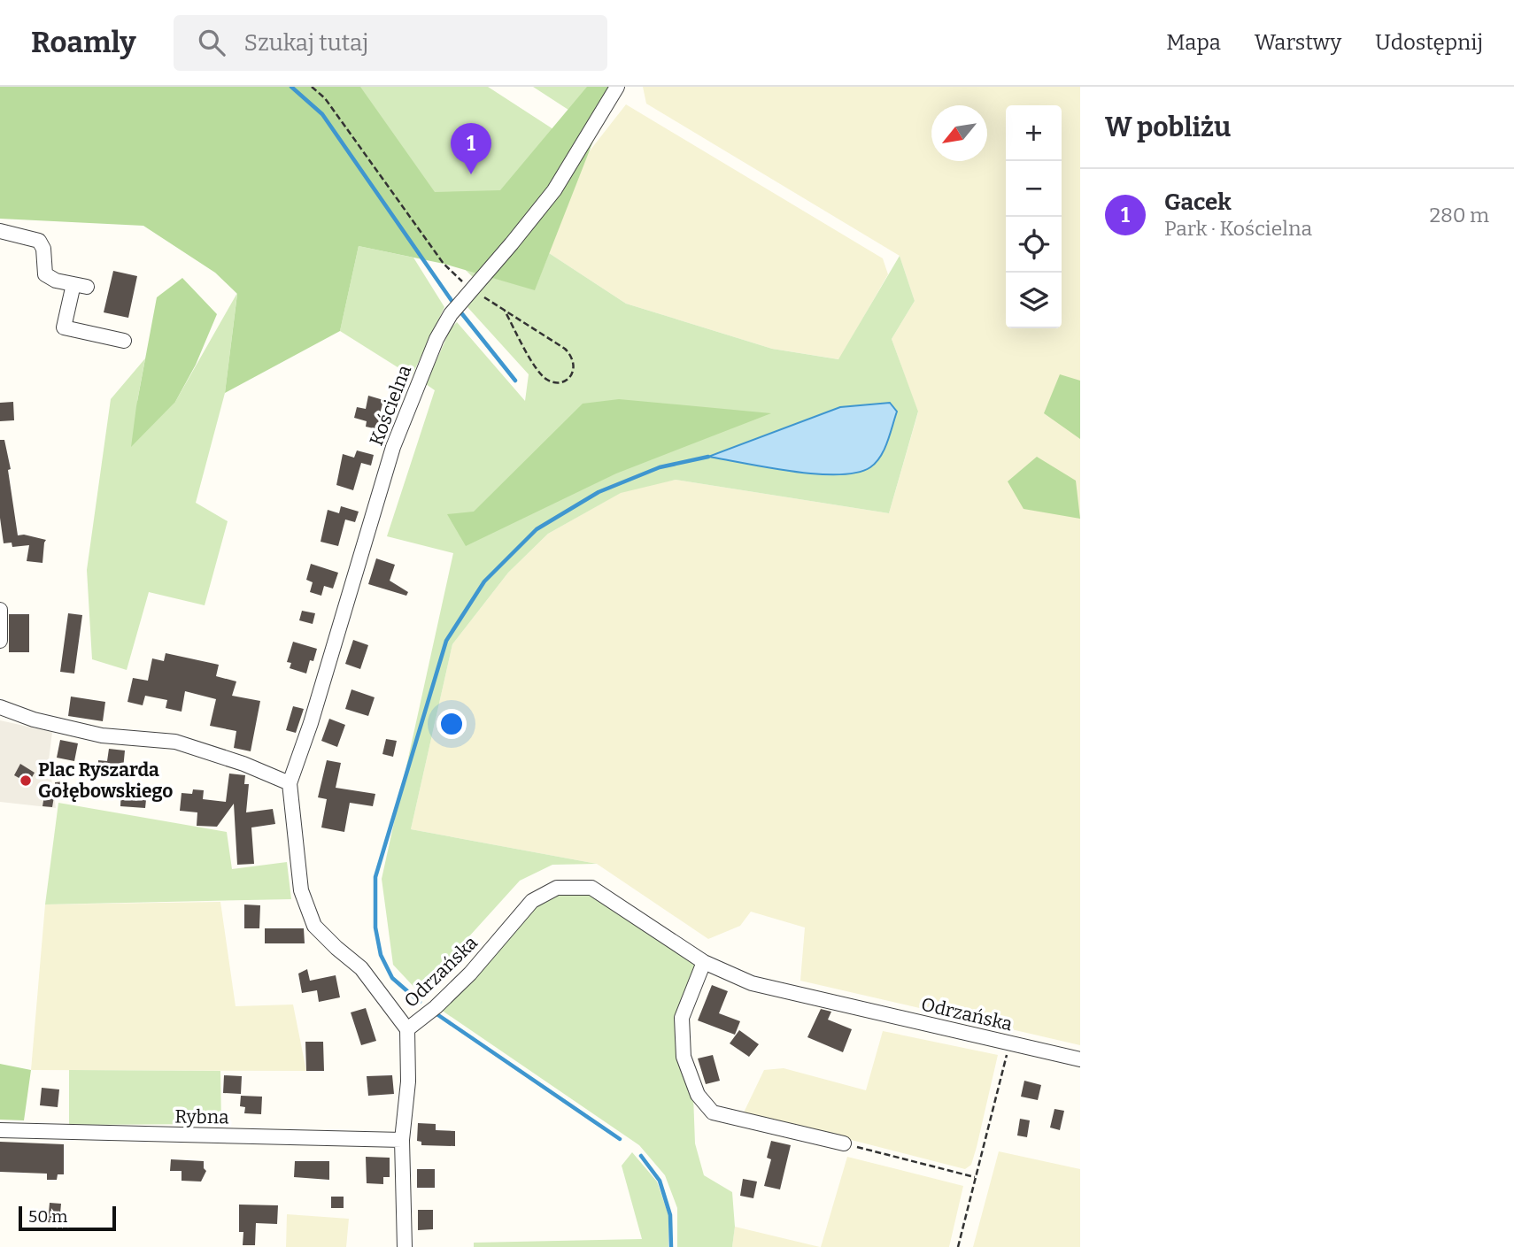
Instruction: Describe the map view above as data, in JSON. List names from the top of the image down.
{
  "streets": {
    "street": ["Kościelna", "Odrzańska", "Rybna"]
  },
  "crossings": [
    ["Kościelna", "Odrzańska"]
  ],
  "places": ["Plac Ryszarda Gołębowskiego"],
  "scale_bar": "50 m",
  "north": "bottom left",
  "page": {
    "header": "Roamly",
    "search": "Szukaj tutaj",
    "nav": ["Mapa", "Warstwy", "Udostępnij"],
    "heading": "W pobliżu",
    "map_buttons": ["+", "−"],
    "pins": "1",
    "list": [
      {
        "mark": "1",
        "name": "Gacek",
        "note": "Park · Kościelna",
        "value": "280 m"
      }
    ],
    "scale": "50 m"
  }
}
